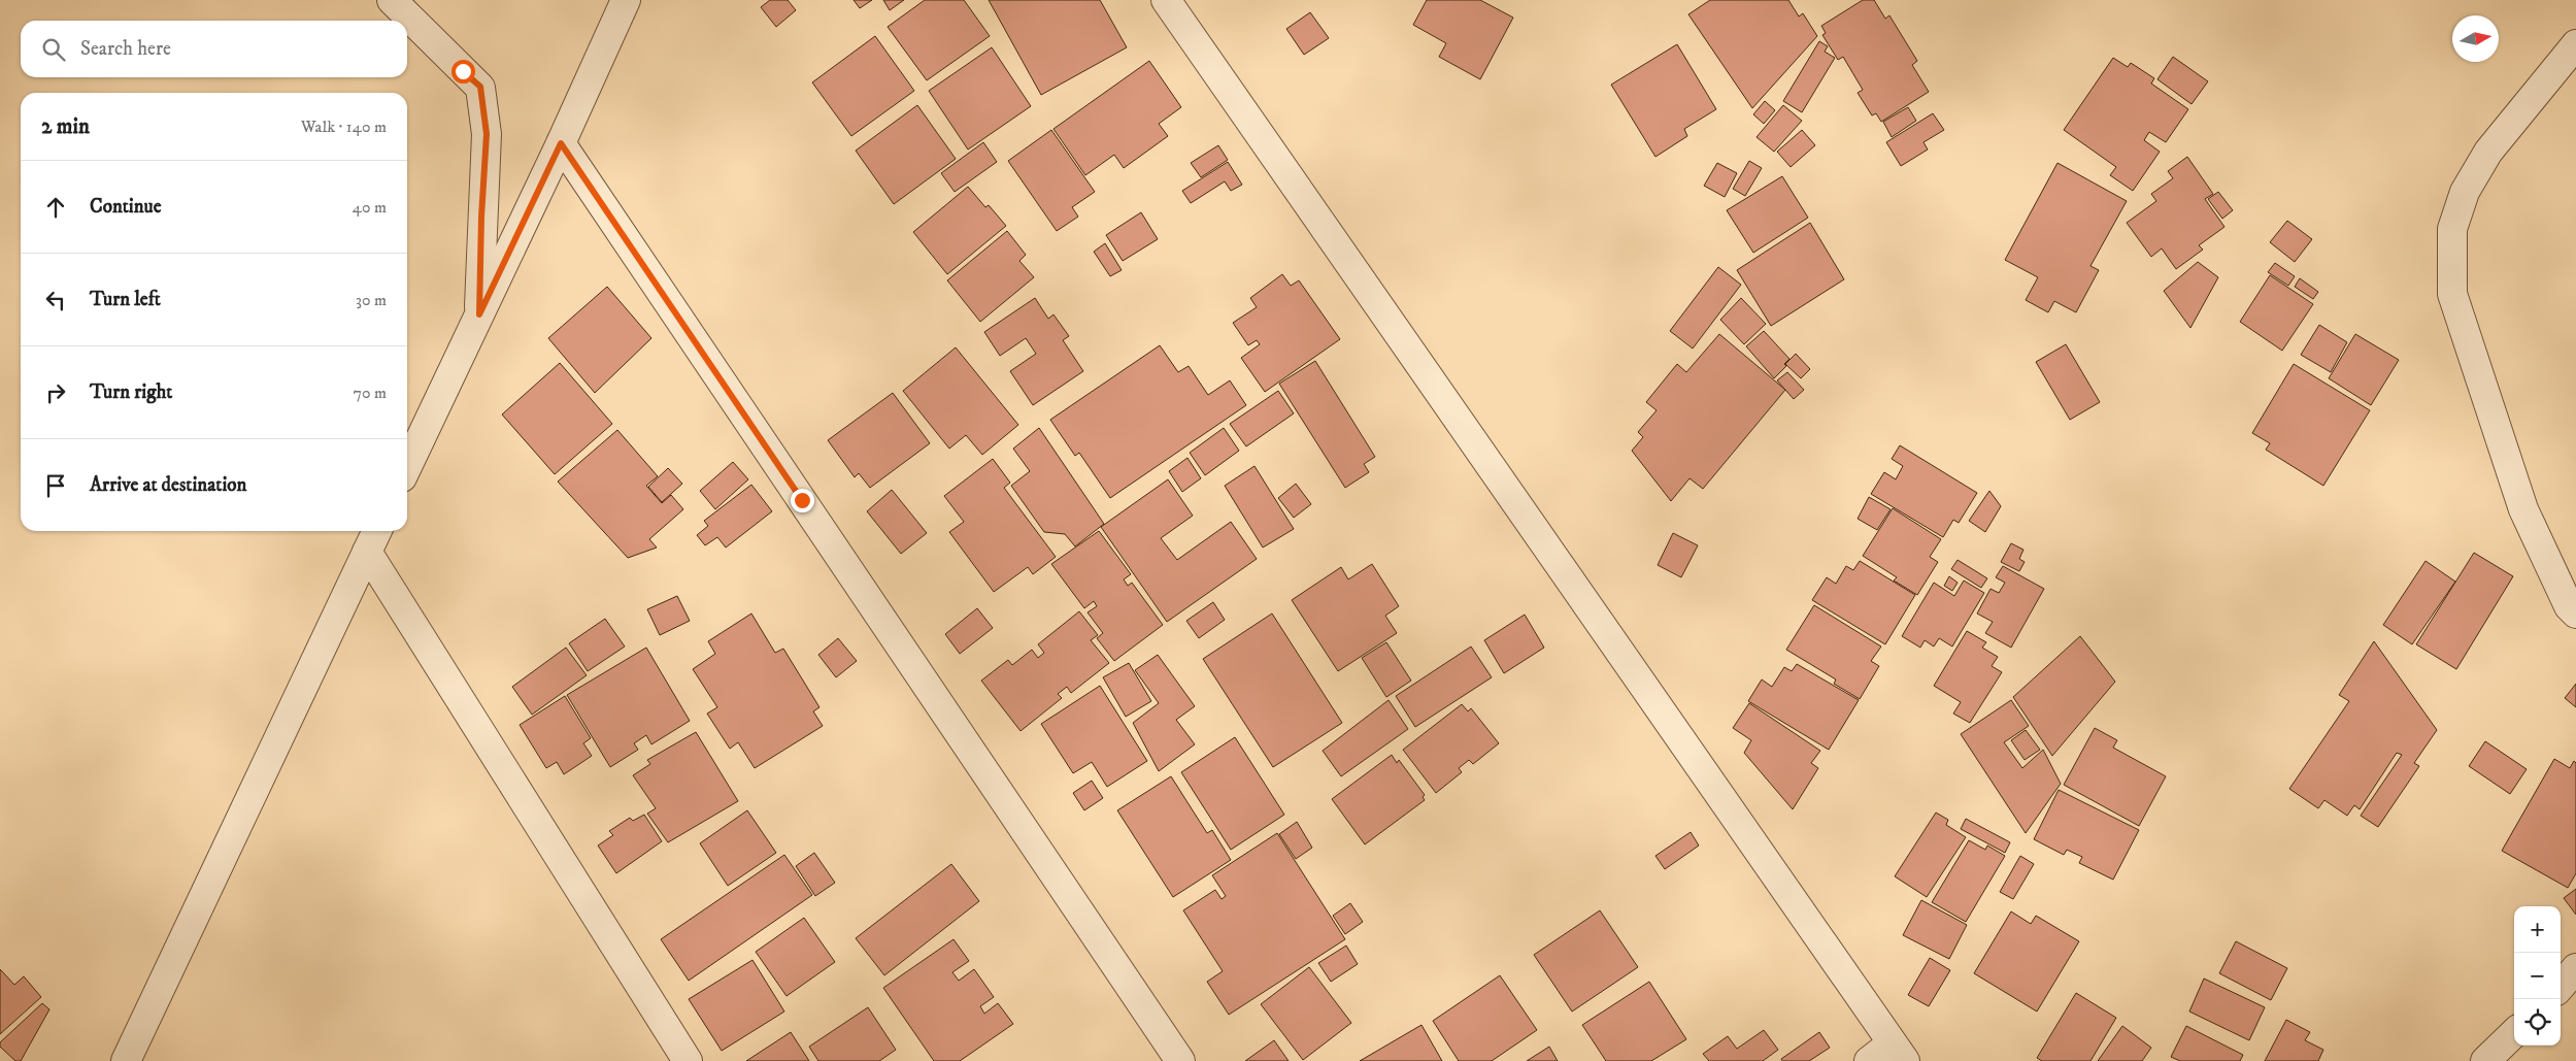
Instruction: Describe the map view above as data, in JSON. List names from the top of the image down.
{
  "north": "right",
  "page": {
    "search": "Search here",
    "heading": ["2 min", "Walk · 140 m"],
    "list": [
      ["Continue", "40 m"],
      ["Turn left", "30 m"],
      ["Turn right", "70 m"],
      "Arrive at destination"
    ],
    "map_buttons": ["+", "−"]
  }
}
